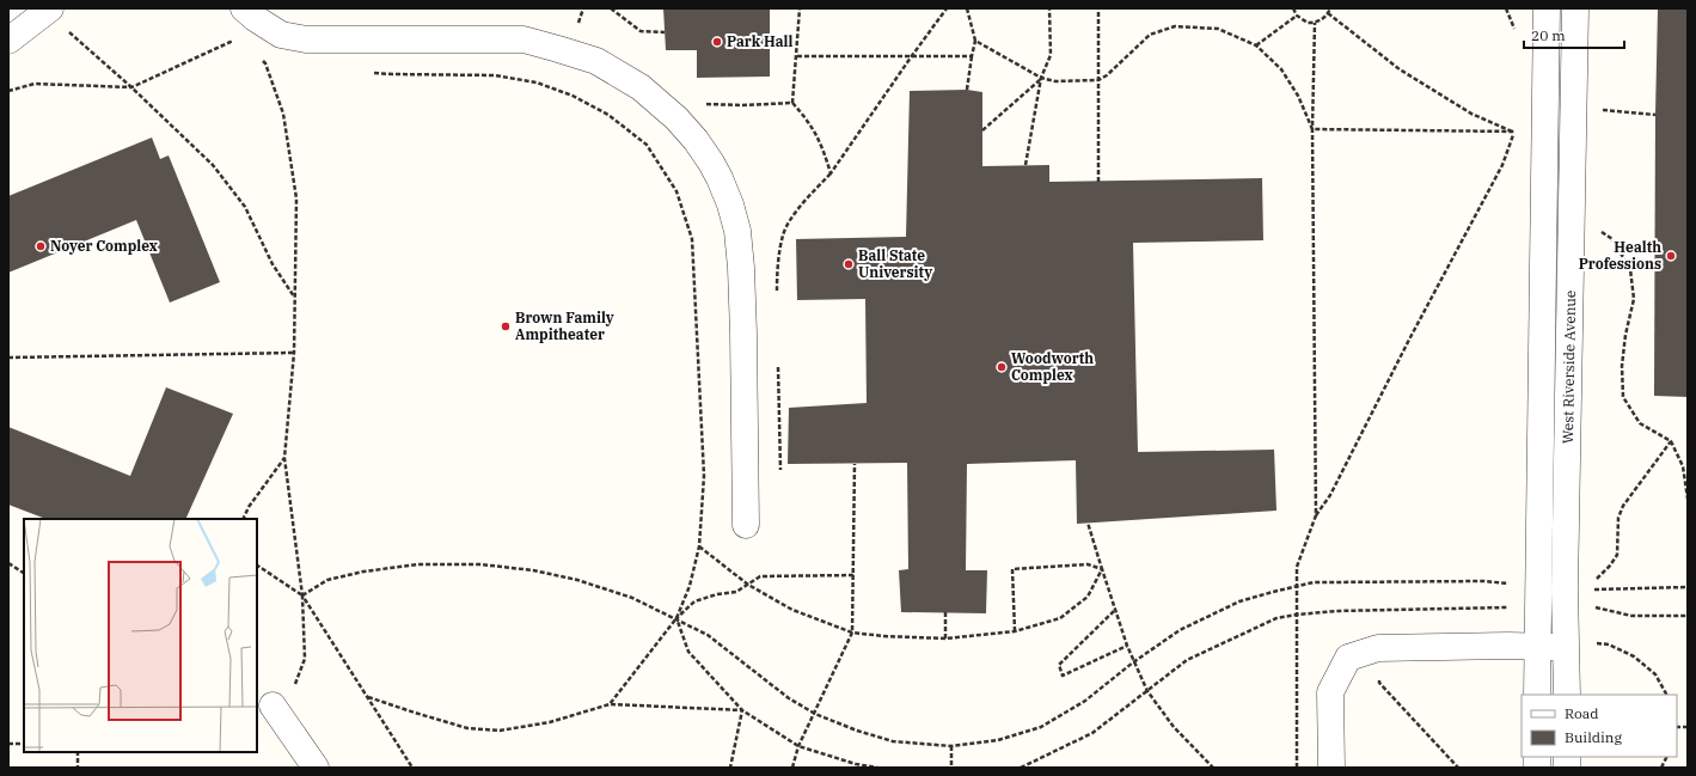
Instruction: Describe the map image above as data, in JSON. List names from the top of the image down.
{
  "streets": {
    "street": ["West Riverside Avenue"]
  },
  "places": [
    "Park Hall",
    "Noyer Complex",
    "Health Professions",
    "Ball State University",
    "Brown Family Ampitheater",
    "Woodworth Complex"
  ],
  "legend": ["Road", "Building"],
  "scale_bar": "20 m"
}
